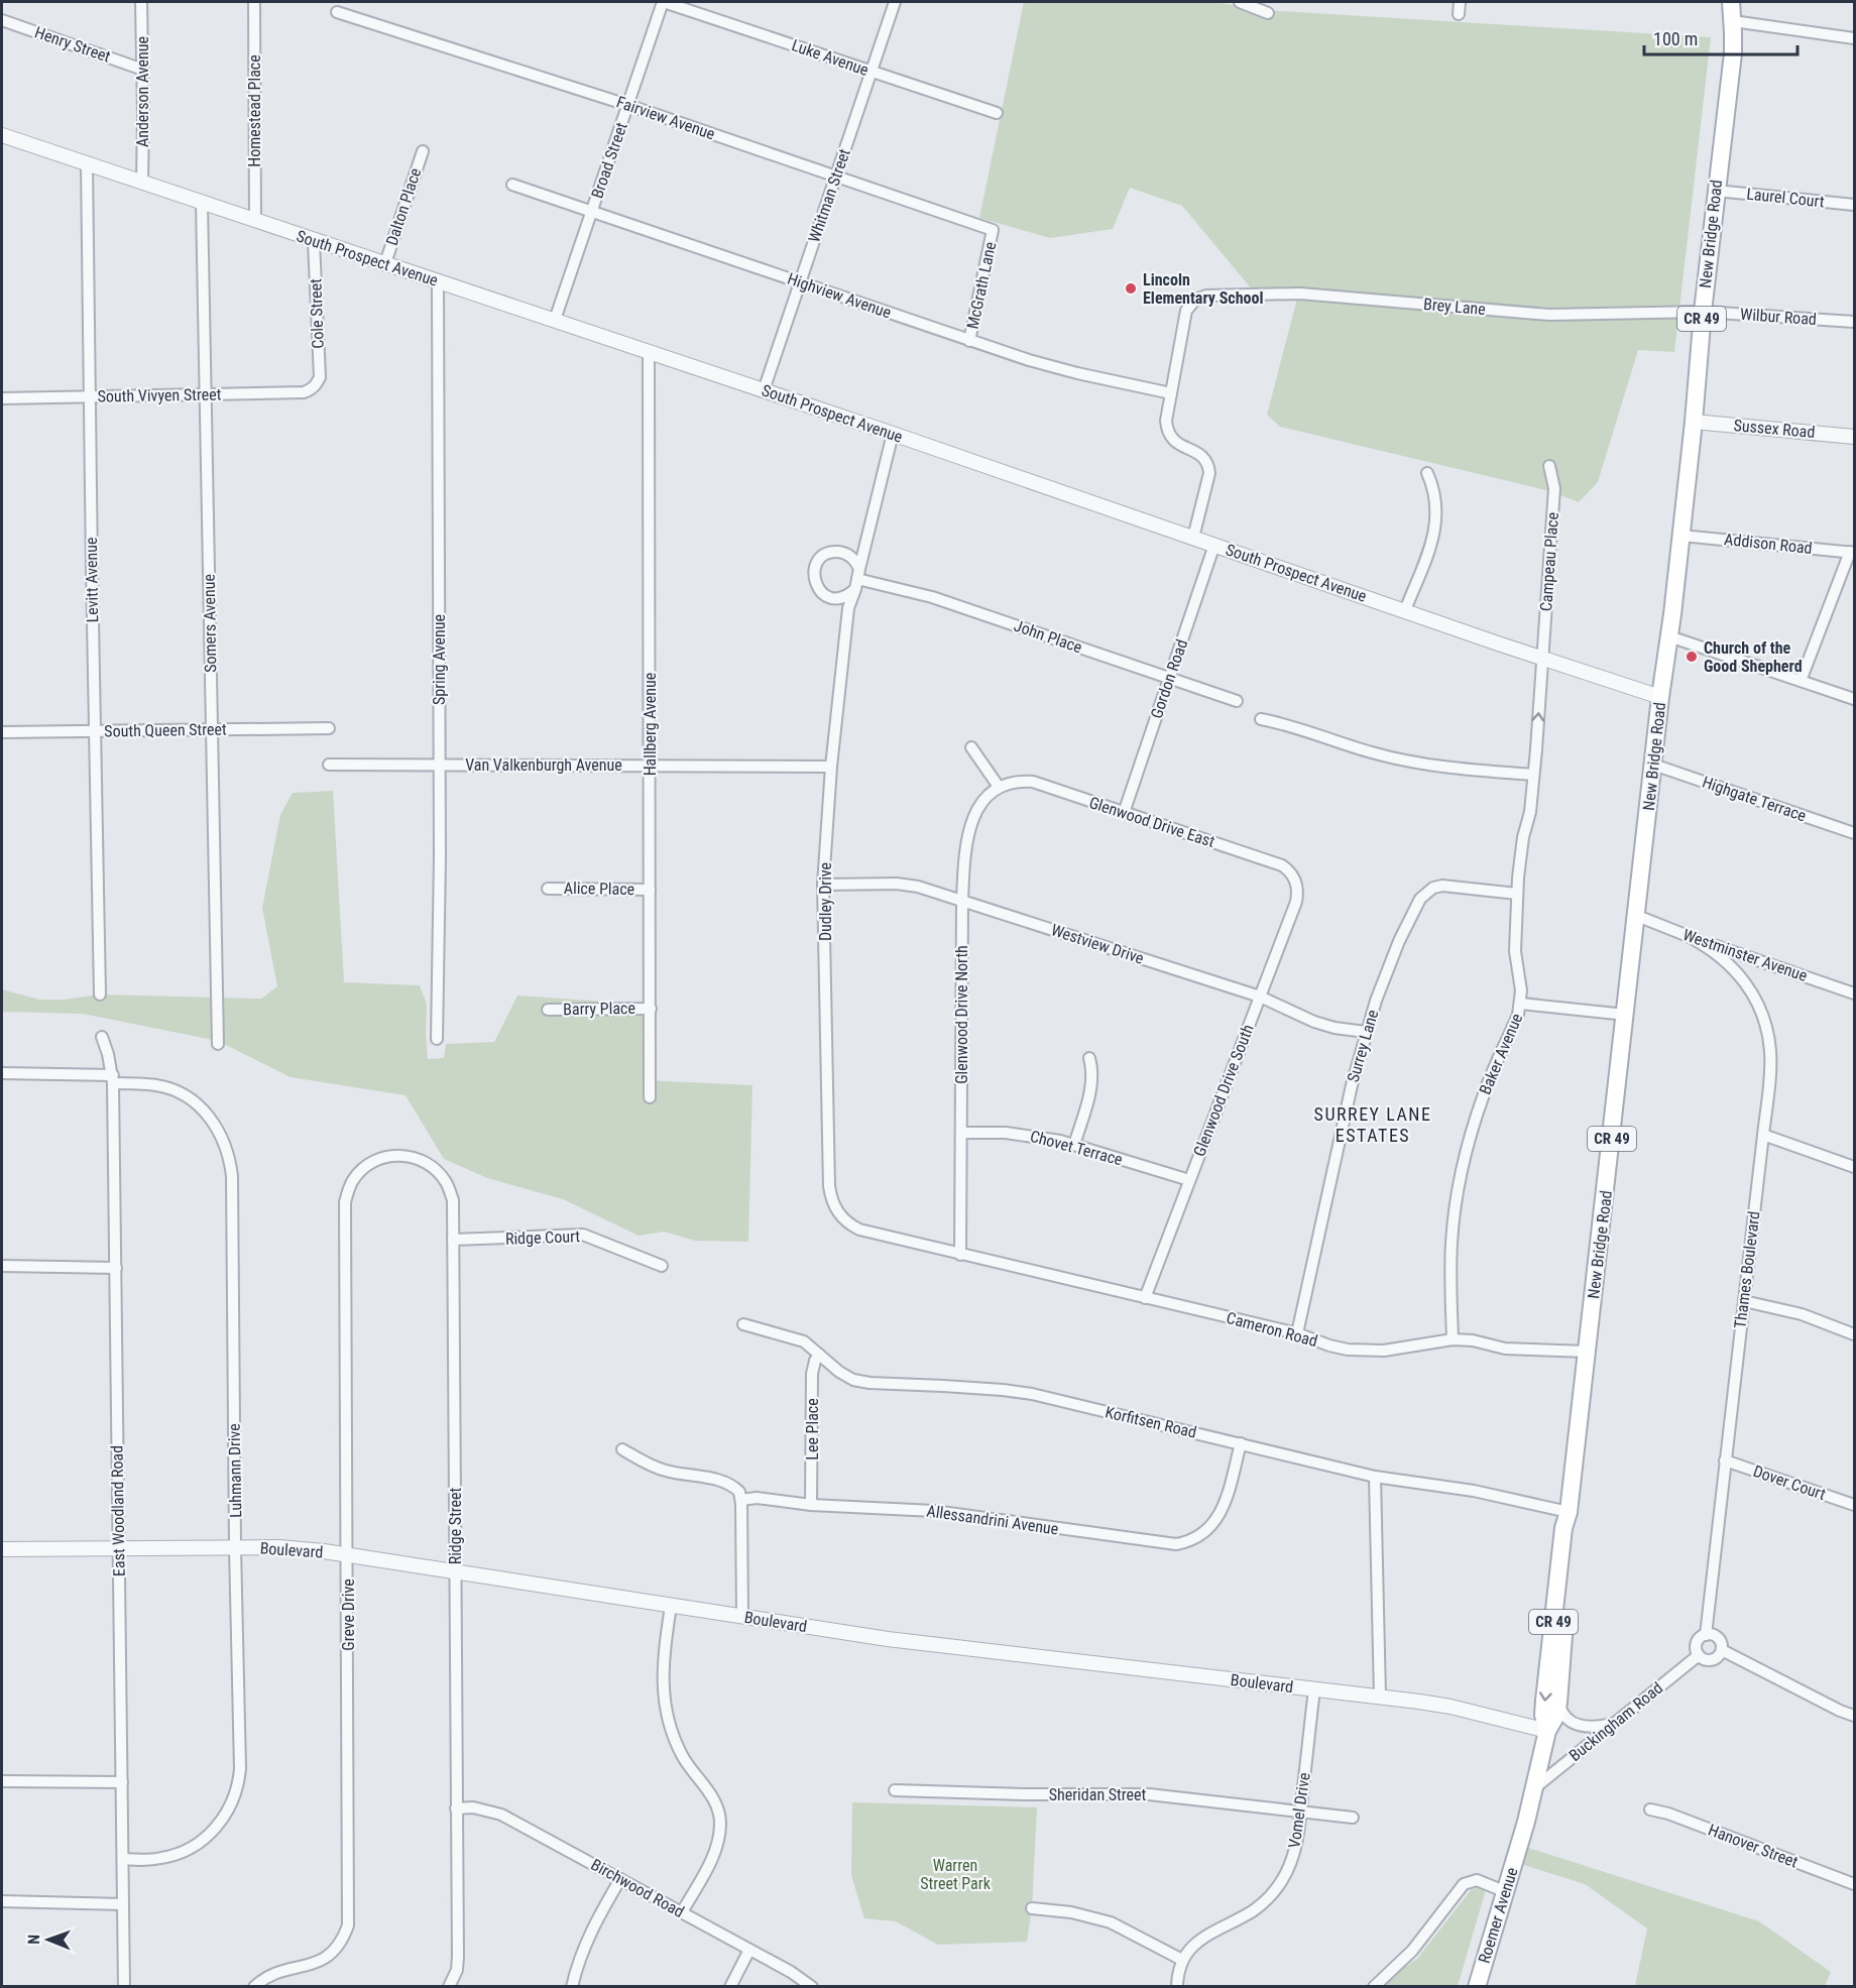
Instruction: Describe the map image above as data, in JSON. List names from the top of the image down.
{
  "streets": {
    "main road": ["New Bridge Road", "CR 49", "Roemer Avenue"],
    "street": [
      "Henry Street",
      "Luke Avenue",
      "Anderson Avenue",
      "Homestead Place",
      "Fairview Avenue",
      "Broad Street",
      "Whitman Street",
      "Laurel Court",
      "Dalton Place",
      "South Prospect Avenue",
      "McGrath Lane",
      "Highview Avenue",
      "Brey Lane",
      "Cole Street",
      "Wilbur Road",
      "South Vivyen Street",
      "Sussex Road",
      "Addison Road",
      "Campeau Place",
      "Levitt Avenue",
      "Somers Avenue",
      "John Place",
      "Spring Avenue",
      "Gordon Road",
      "Hallberg Avenue",
      "South Queen Street",
      "Van Valkenburgh Avenue",
      "Highgate Terrace",
      "Glenwood Drive East",
      "Alice Place",
      "Dudley Drive",
      "Westview Drive",
      "Westminster Avenue",
      "Barry Place",
      "Glenwood Drive North",
      "Surrey Lane",
      "Baker Avenue",
      "Glenwood Drive South",
      "Chovet Terrace",
      "Ridge Court",
      "Thames Boulevard",
      "Cameron Road",
      "Korfitsen Road",
      "Lee Place",
      "Luhmann Drive",
      "Dover Court",
      "East Woodland Road",
      "Allessandrini Avenue",
      "Ridge Street",
      "Boulevard",
      "Greve Drive",
      "Buckingham Road",
      "Sheridan Street",
      "Vomel Drive",
      "Hanover Street",
      "Birchwood Road"
    ]
  },
  "crossings": [
    ["Henry Street", "Anderson Avenue"],
    ["Luke Avenue", "Broad Street"],
    ["Luke Avenue", "Whitman Street"],
    ["Anderson Avenue", "South Prospect Avenue"],
    ["Homestead Place", "South Prospect Avenue"],
    ["Fairview Avenue", "Broad Street"],
    ["Fairview Avenue", "Whitman Street"],
    ["Fairview Avenue", "McGrath Lane"],
    ["Broad Street", "South Prospect Avenue"],
    ["Broad Street", "Highview Avenue"],
    ["Whitman Street", "South Prospect Avenue"],
    ["Whitman Street", "Highview Avenue"],
    ["Laurel Court", "New Bridge Road"],
    ["Dalton Place", "South Prospect Avenue"],
    ["New Bridge Road", "South Prospect Avenue"],
    ["New Bridge Road", "Brey Lane"],
    ["New Bridge Road", "Wilbur Road"],
    ["New Bridge Road", "Sussex Road"],
    ["New Bridge Road", "Addison Road"],
    ["New Bridge Road", "Highgate Terrace"],
    ["New Bridge Road", "Westminster Avenue"],
    ["New Bridge Road", "Cameron Road"],
    ["New Bridge Road", "Korfitsen Road"],
    ["New Bridge Road", "Boulevard"],
    ["New Bridge Road", "Buckingham Road"],
    ["New Bridge Road", "Roemer Avenue"],
    ["South Prospect Avenue", "Cole Street"],
    ["South Prospect Avenue", "Campeau Place"],
    ["South Prospect Avenue", "Levitt Avenue"],
    ["South Prospect Avenue", "Somers Avenue"],
    ["South Prospect Avenue", "Spring Avenue"],
    ["South Prospect Avenue", "Gordon Road"],
    ["South Prospect Avenue", "Hallberg Avenue"],
    ["South Prospect Avenue", "Dudley Drive"],
    ["South Prospect Avenue", "Baker Avenue"],
    ["McGrath Lane", "Highview Avenue"],
    ["Highview Avenue", "Brey Lane"],
    ["Brey Lane", "Wilbur Road"],
    ["Cole Street", "South Vivyen Street"],
    ["South Vivyen Street", "Levitt Avenue"],
    ["South Vivyen Street", "Somers Avenue"],
    ["Campeau Place", "Baker Avenue"],
    ["Levitt Avenue", "South Queen Street"],
    ["Somers Avenue", "South Queen Street"],
    ["John Place", "Gordon Road"],
    ["John Place", "Dudley Drive"],
    ["Spring Avenue", "Van Valkenburgh Avenue"],
    ["Gordon Road", "Glenwood Drive East"],
    ["Hallberg Avenue", "Van Valkenburgh Avenue"],
    ["Hallberg Avenue", "Alice Place"],
    ["Hallberg Avenue", "Barry Place"],
    ["Van Valkenburgh Avenue", "Dudley Drive"],
    ["Glenwood Drive East", "Glenwood Drive North"],
    ["Glenwood Drive East", "Glenwood Drive South"],
    ["Dudley Drive", "Westview Drive"],
    ["Dudley Drive", "Cameron Road"],
    ["Westview Drive", "Glenwood Drive North"],
    ["Westview Drive", "Surrey Lane"],
    ["Westview Drive", "Glenwood Drive South"],
    ["Westminster Avenue", "Thames Boulevard"],
    ["Glenwood Drive North", "Chovet Terrace"],
    ["Glenwood Drive North", "Cameron Road"],
    ["Surrey Lane", "Baker Avenue"],
    ["Surrey Lane", "Cameron Road"],
    ["Baker Avenue", "Cameron Road"],
    ["Glenwood Drive South", "Chovet Terrace"],
    ["Glenwood Drive South", "Cameron Road"],
    ["Ridge Court", "Ridge Street"],
    ["Thames Boulevard", "Dover Court"],
    ["Thames Boulevard", "Buckingham Road"],
    ["Korfitsen Road", "Lee Place"],
    ["Korfitsen Road", "Allessandrini Avenue"],
    ["Lee Place", "Allessandrini Avenue"],
    ["Luhmann Drive", "East Woodland Road"],
    ["Luhmann Drive", "Boulevard"],
    ["East Woodland Road", "Boulevard"],
    ["Ridge Street", "Boulevard"],
    ["Ridge Street", "Greve Drive"],
    ["Ridge Street", "Birchwood Road"],
    ["Boulevard", "Greve Drive"],
    ["Boulevard", "Vomel Drive"],
    ["Buckingham Road", "Roemer Avenue"],
    ["Sheridan Street", "Vomel Drive"]
  ],
  "districts": ["SURREY LANE ESTATES"],
  "parks": ["Warren Street Park"],
  "places": ["Lincoln Elementary School", "Church of the Good Shepherd"],
  "scale_bar": "100 m",
  "north": "left"
}
